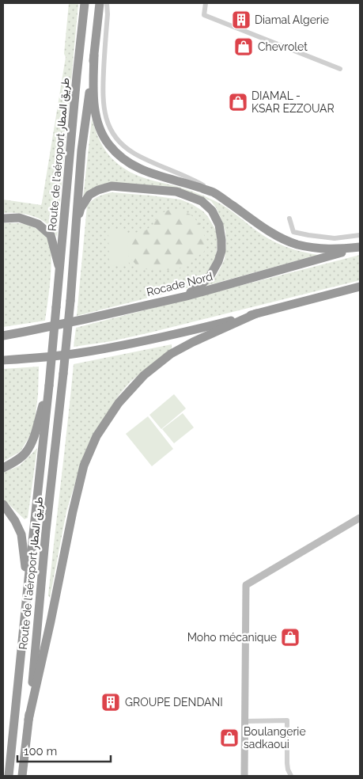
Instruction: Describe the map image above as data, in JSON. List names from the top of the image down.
{
  "streets": {
    "highway": ["Route de l'aéroport طريق المطار", "Rocade Nord"]
  },
  "places": {
    "building": ["Diamal Algerie", "GROUPE DENDANI"],
    "shop": [
      "Chevrolet",
      "DIAMAL - KSAR EZZOUAR",
      "Moho mécanique",
      "Boulangerie sadkaoui"
    ]
  },
  "scale_bar": "100 m"
}
